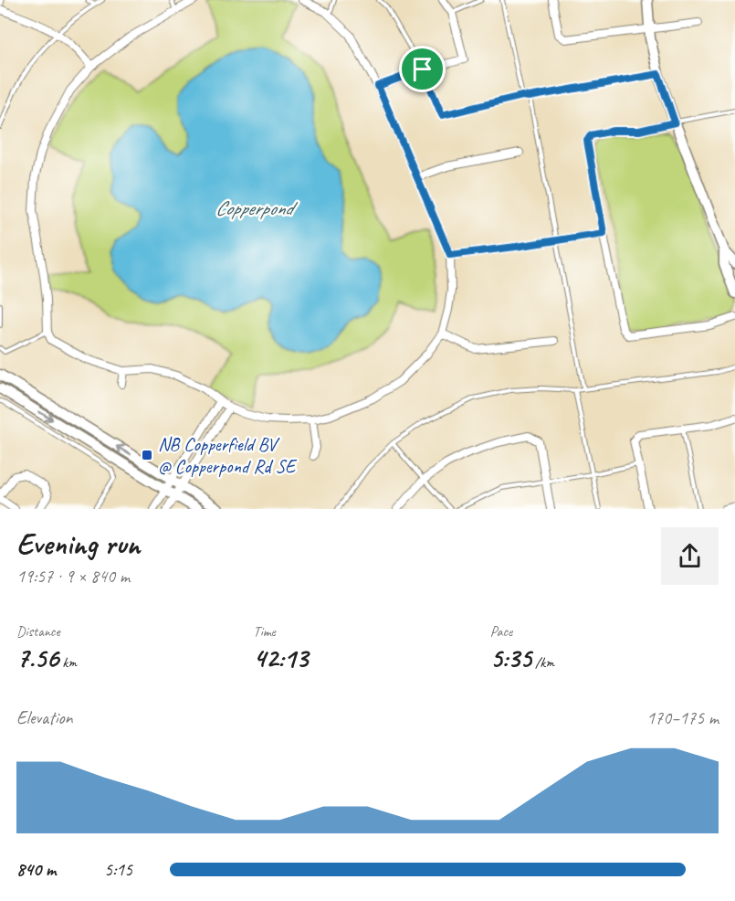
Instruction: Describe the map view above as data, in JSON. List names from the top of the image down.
{
  "water": ["Copperpond"],
  "places": {
    "transit": ["NB Copperfield BV @ Copperpond Rd SE"]
  },
  "page": {
    "heading": ["Evening run", "19:57 · 9 × 840 m"],
    "stats": [
      ["Distance", "7.56 km"],
      ["Time", "42:13"],
      ["Pace", "5:35 /km"]
    ],
    "chart": ["Elevation", "170–175 m"],
    "list": [
      {
        "name": "840 m",
        "note": "5:15"
      }
    ]
  }
}
